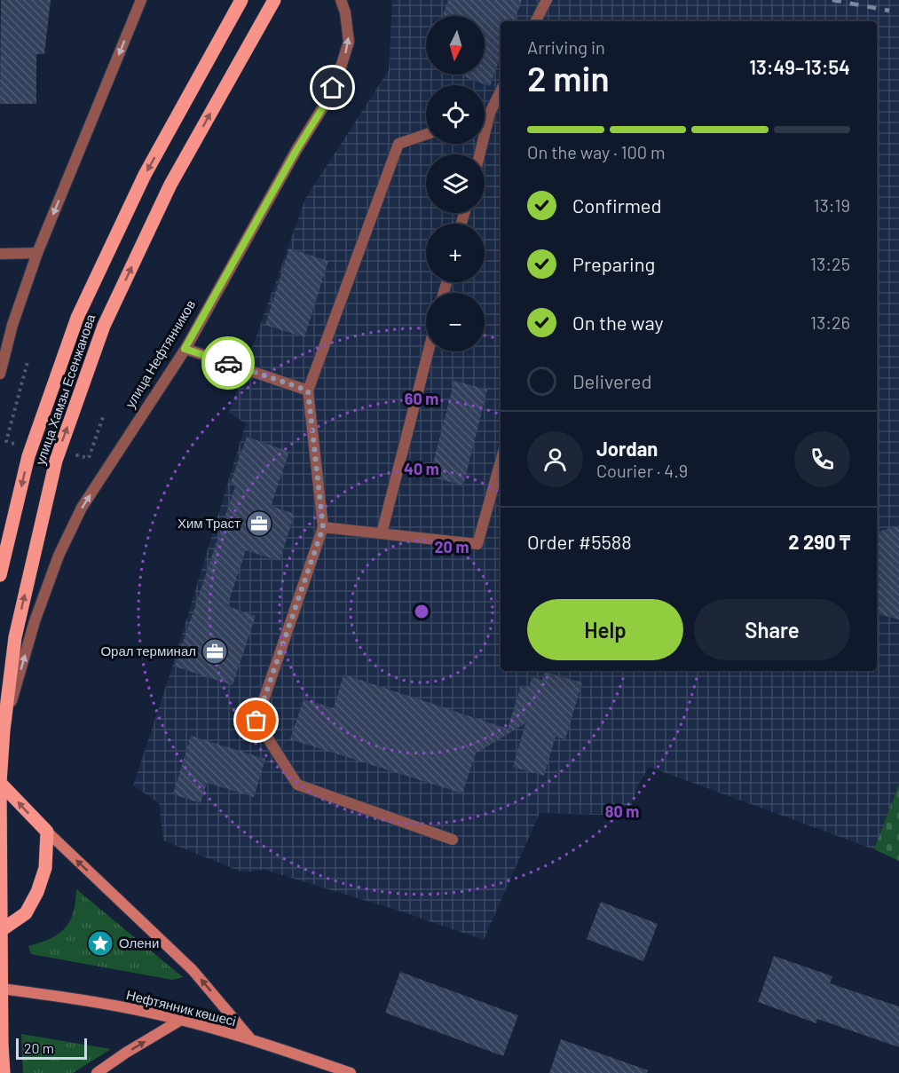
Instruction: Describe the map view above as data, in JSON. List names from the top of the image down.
{
  "streets": {
    "main road": ["улица Хамзы Есенжанова", "Нефтянник көшесі"],
    "street": ["улица Нефтянников"]
  },
  "crossings": [
    ["улица Нефтянников", "улица Хамзы Есенжанова"],
    ["улица Хамзы Есенжанова", "Нефтянник көшесі"]
  ],
  "one_way": ["улица Нефтянников"],
  "places": {
    "office": ["Хим Траст", "Орал терминал"],
    "place": ["Олени"]
  },
  "scale_bar": "20 m",
  "north": "bottom",
  "page": {
    "map_buttons": ["+", "−"],
    "heading": ["2 min", "Arriving in", "13:49–13:54"],
    "panel": [
      "Jordan",
      "Courier · 4.9",
      "Order #5588",
      "2 290 ₸"
    ],
    "bar": "On the way · 100 m",
    "list": [
      ["Confirmed", "13:19"],
      ["Preparing", "13:25"],
      ["On the way", "13:26"],
      "Delivered"
    ],
    "buttons": ["Help", "Share"],
    "scale": "20 m"
  },
  "rings": [
    "60 m",
    "40 m",
    "20 m",
    "80 m"
  ]
}
